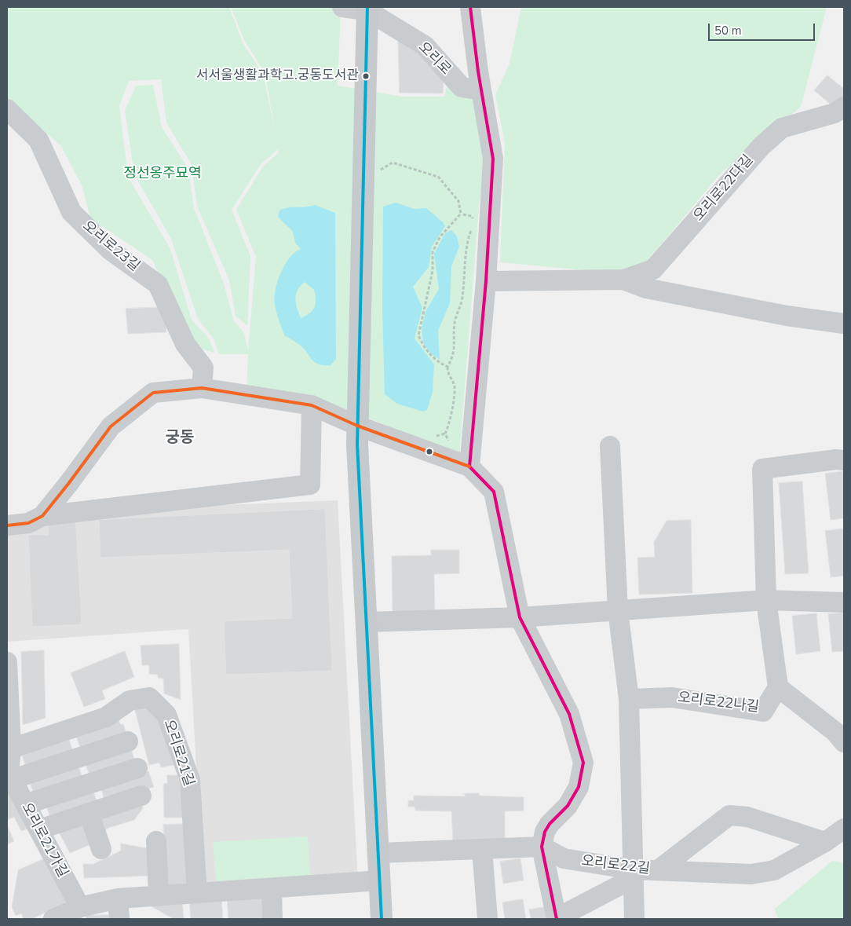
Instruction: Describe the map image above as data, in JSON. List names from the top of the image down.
{
  "streets": {
    "street": [
      "오리로",
      "오리로22다길",
      "오리로23길",
      "오리로22나길",
      "오리로21길",
      "오리로21가길",
      "오리로22길"
    ]
  },
  "districts": ["궁동"],
  "parks": ["정선옹주묘역"],
  "places": ["서서울생활과학고.궁동도서관"],
  "lines": ["transit line 50"],
  "scale_bar": "50 m"
}
